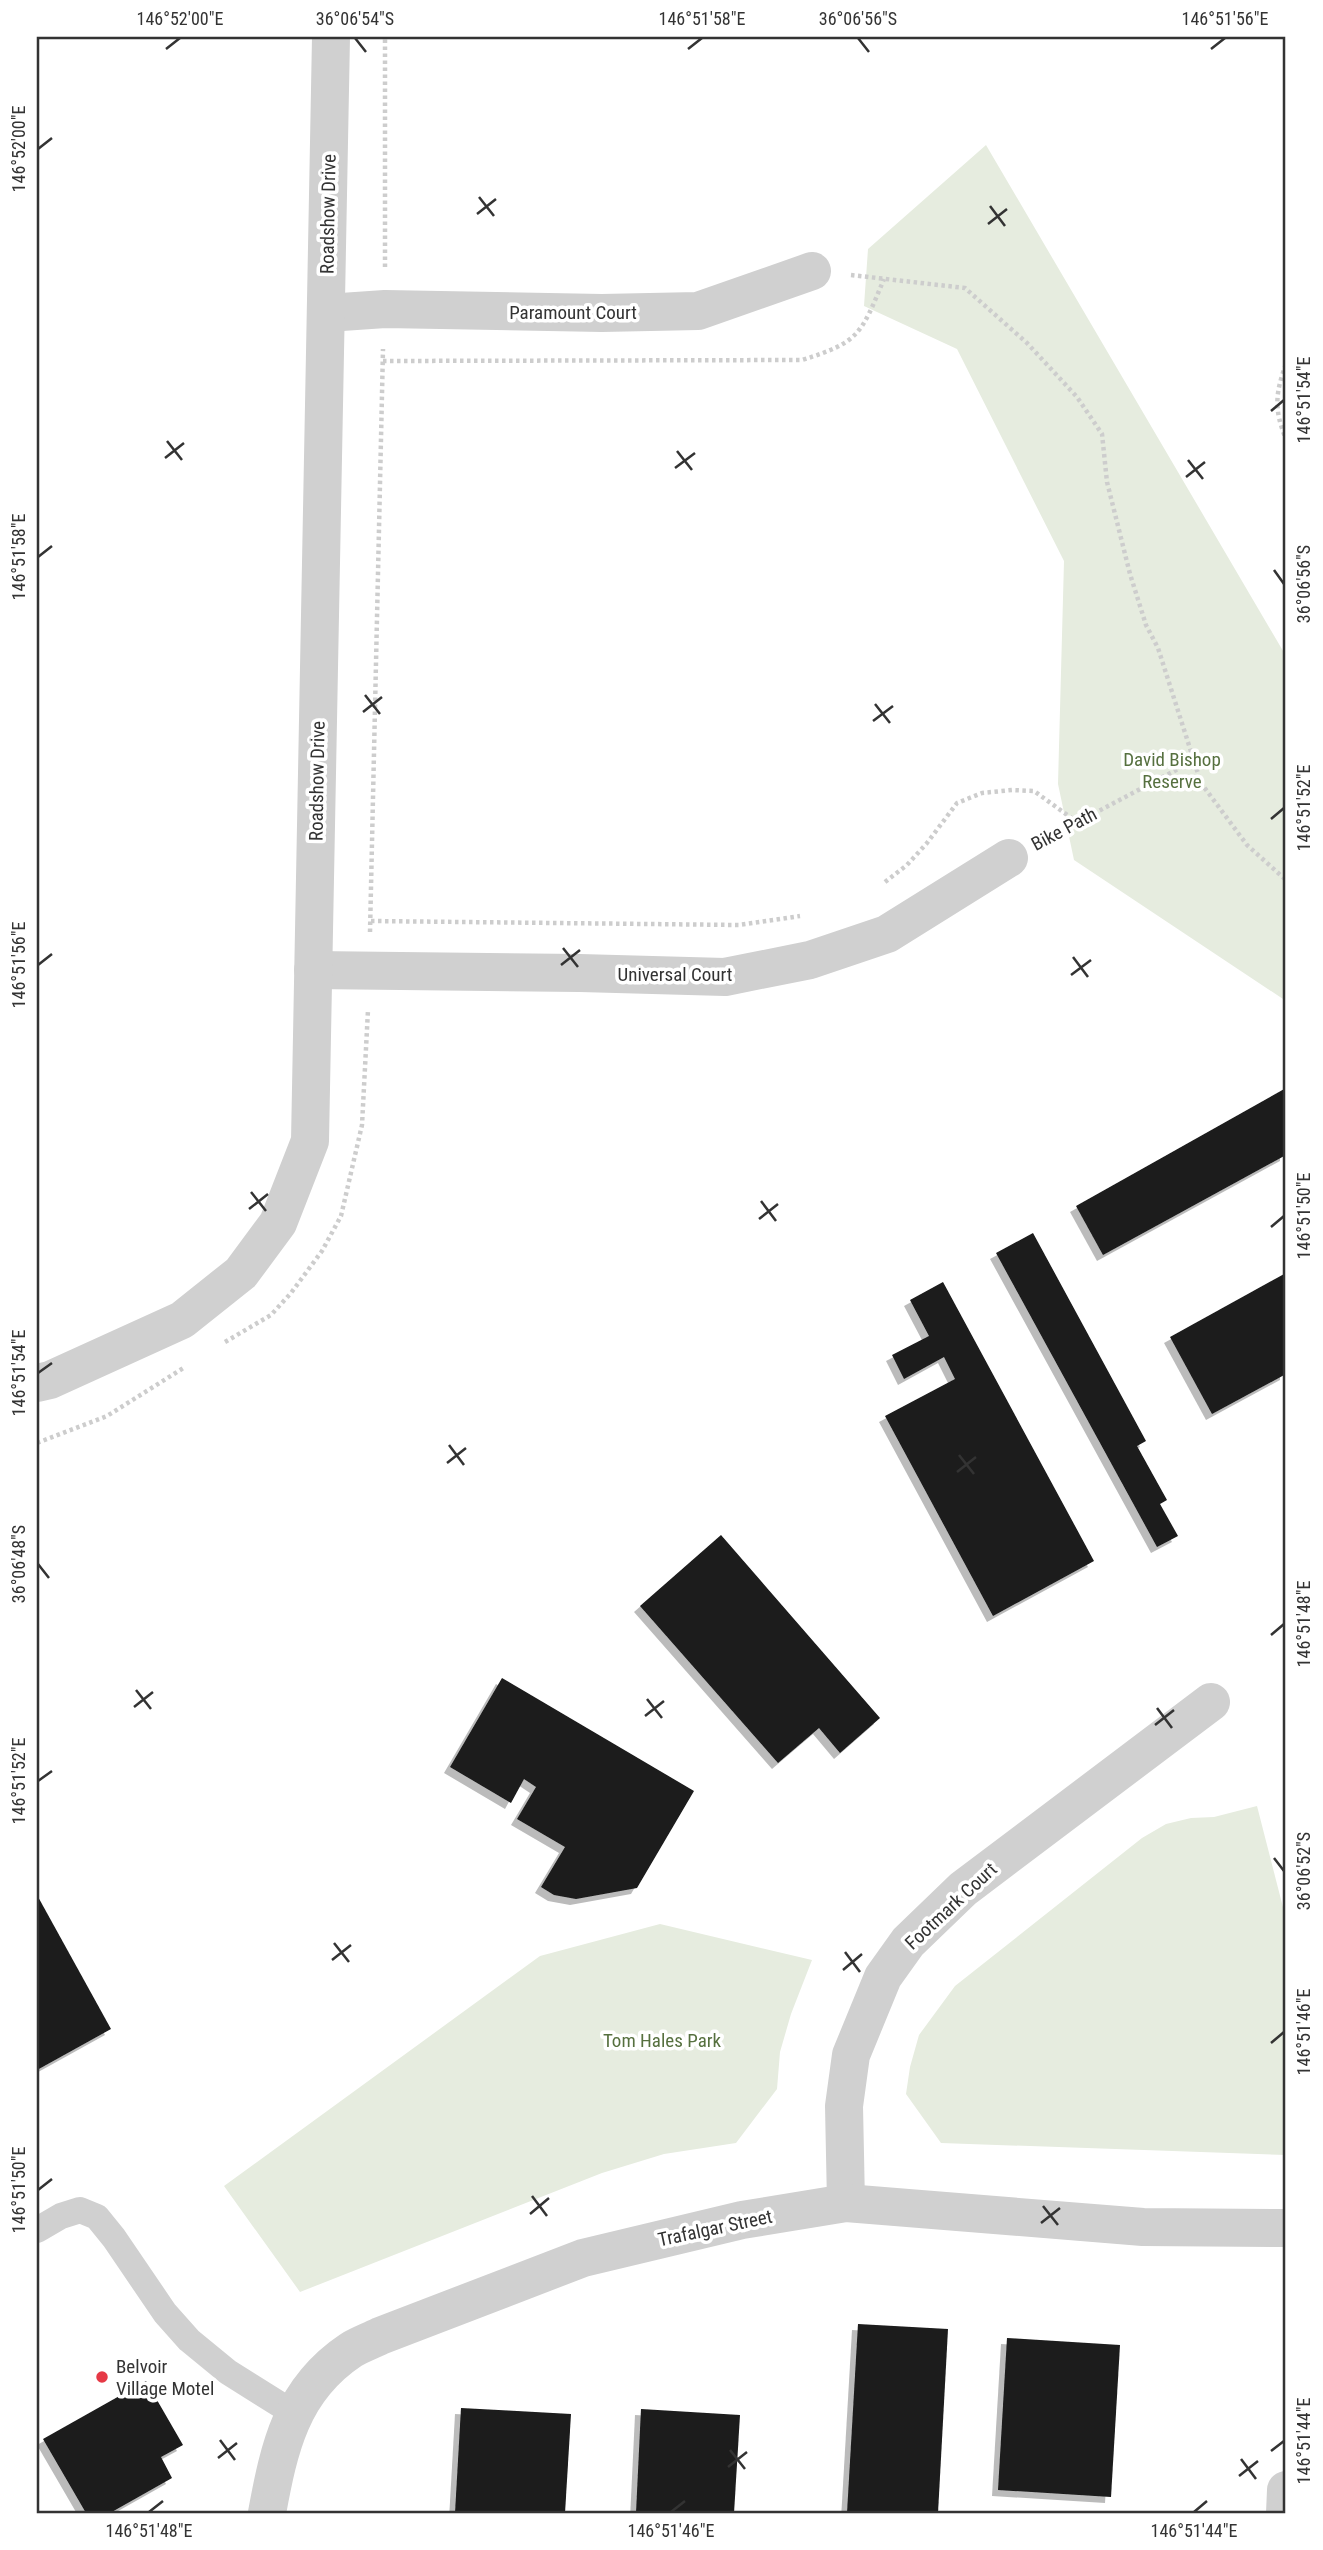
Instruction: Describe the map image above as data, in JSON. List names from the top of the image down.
{
  "streets": {
    "street": [
      "Roadshow Drive",
      "Paramount Court",
      "Universal Court",
      "Footmark Court",
      "Trafalgar Street"
    ],
    "path": ["Bike Path"]
  },
  "crossings": [
    ["Roadshow Drive", "Paramount Court"],
    ["Roadshow Drive", "Universal Court"],
    ["Bike Path", "Universal Court"],
    ["Footmark Court", "Trafalgar Street"]
  ],
  "parks": ["David Bishop Reserve", "Tom Hales Park"],
  "places": ["Belvoir Village Motel"],
  "coordinates": [
    "146°52'00\"E",
    "36°06'54\"S",
    "146°51'58\"E",
    "36°06'56\"S",
    "146°51'56\"E",
    "146°51'54\"E",
    "146°51'52\"E",
    "146°51'50\"E",
    "36°06'48\"S",
    "146°51'48\"E",
    "36°06'52\"S",
    "146°51'46\"E",
    "146°51'44\"E"
  ]
}
